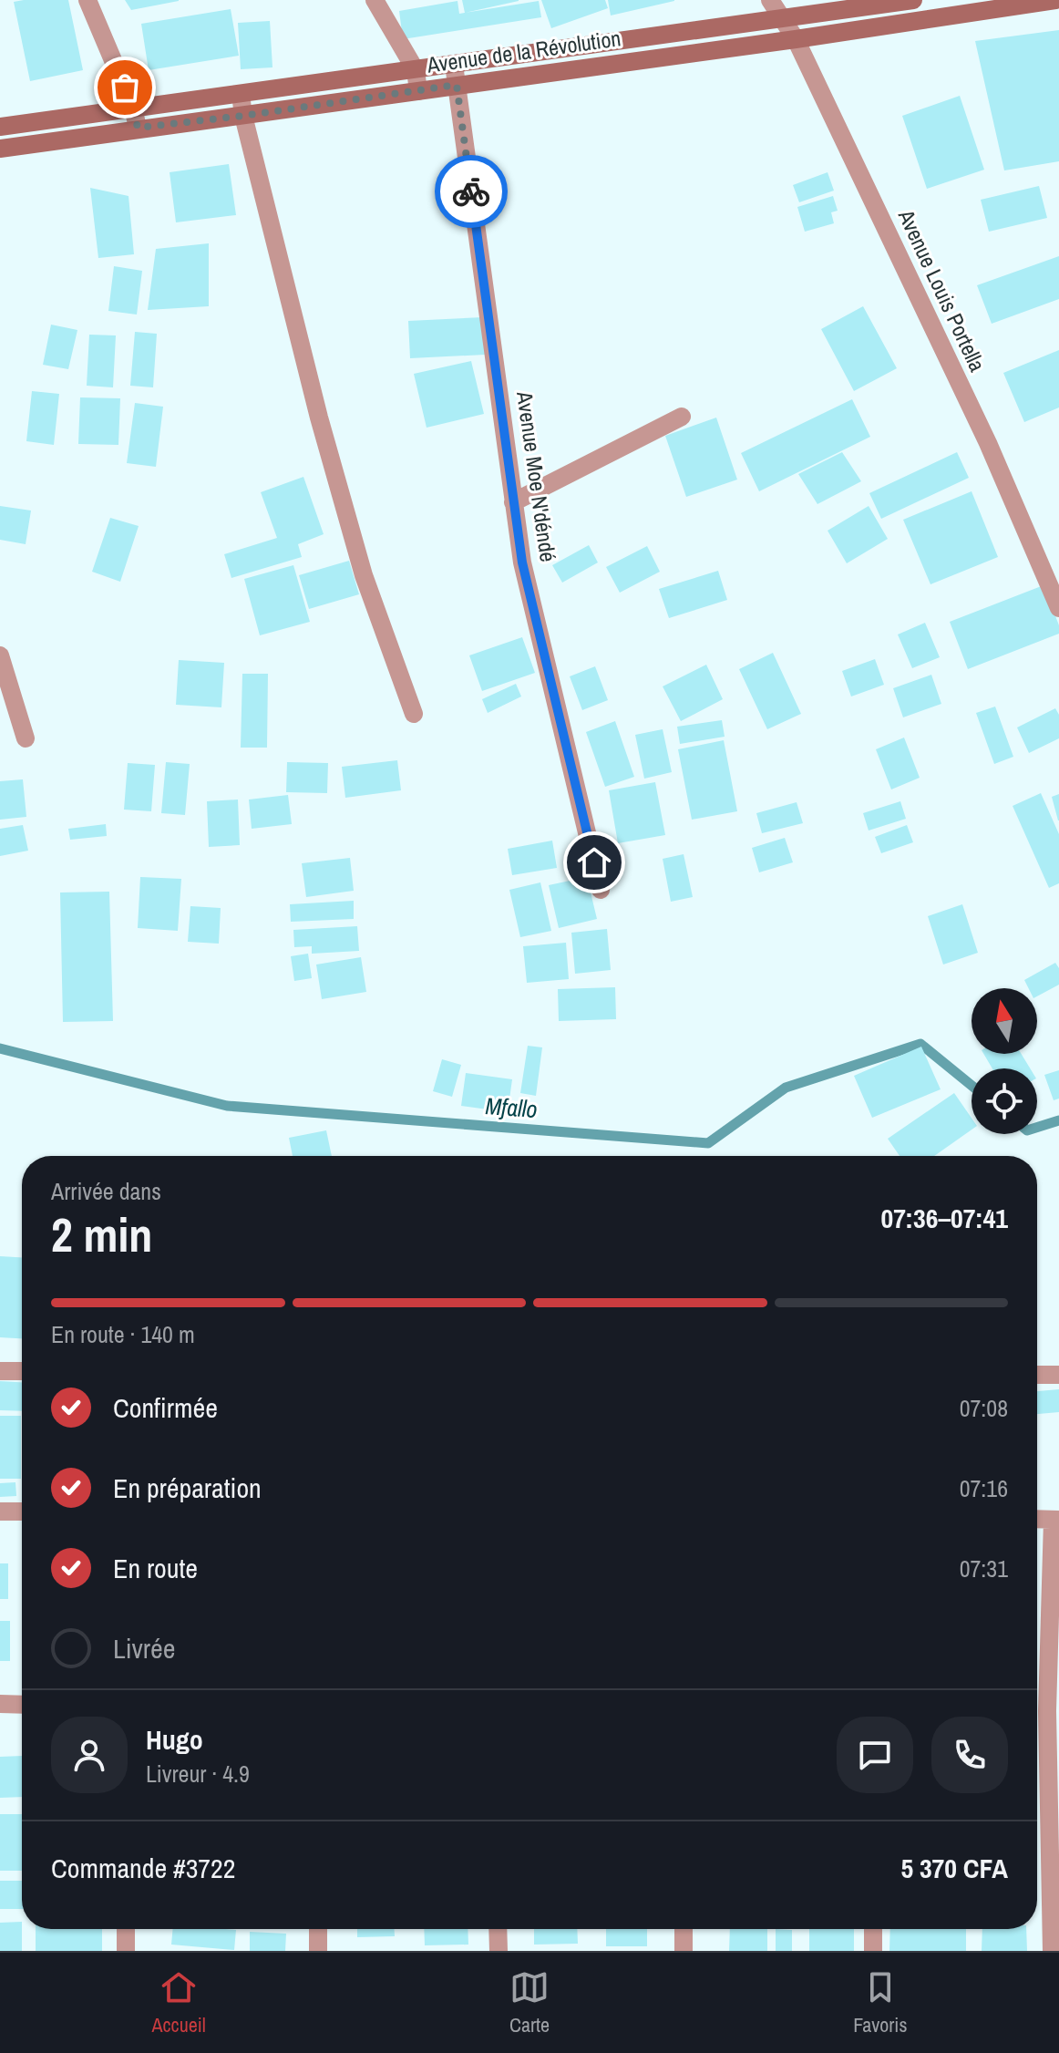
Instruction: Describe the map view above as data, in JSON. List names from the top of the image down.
{
  "streets": {
    "street": ["Avenue de la Révolution", "Avenue Louis Portella", "Avenue Moe N'déndé"]
  },
  "crossings": [
    ["Avenue de la Révolution", "Avenue Louis Portella"],
    ["Avenue de la Révolution", "Avenue Moe N'déndé"]
  ],
  "water": ["Mfallo"],
  "north": "top",
  "page": {
    "heading": ["2 min", "Arrivée dans", "07:36–07:41"],
    "panel": [
      "Hugo",
      "Livreur · 4.9",
      "Commande #3722",
      "5 370 CFA"
    ],
    "bar": "En route · 140 m",
    "list": [
      ["Confirmée", "07:08"],
      ["En préparation", "07:16"],
      ["En route", "07:31"],
      "Livrée"
    ],
    "tabs": ["Accueil", "Carte", "Favoris"]
  }
}
